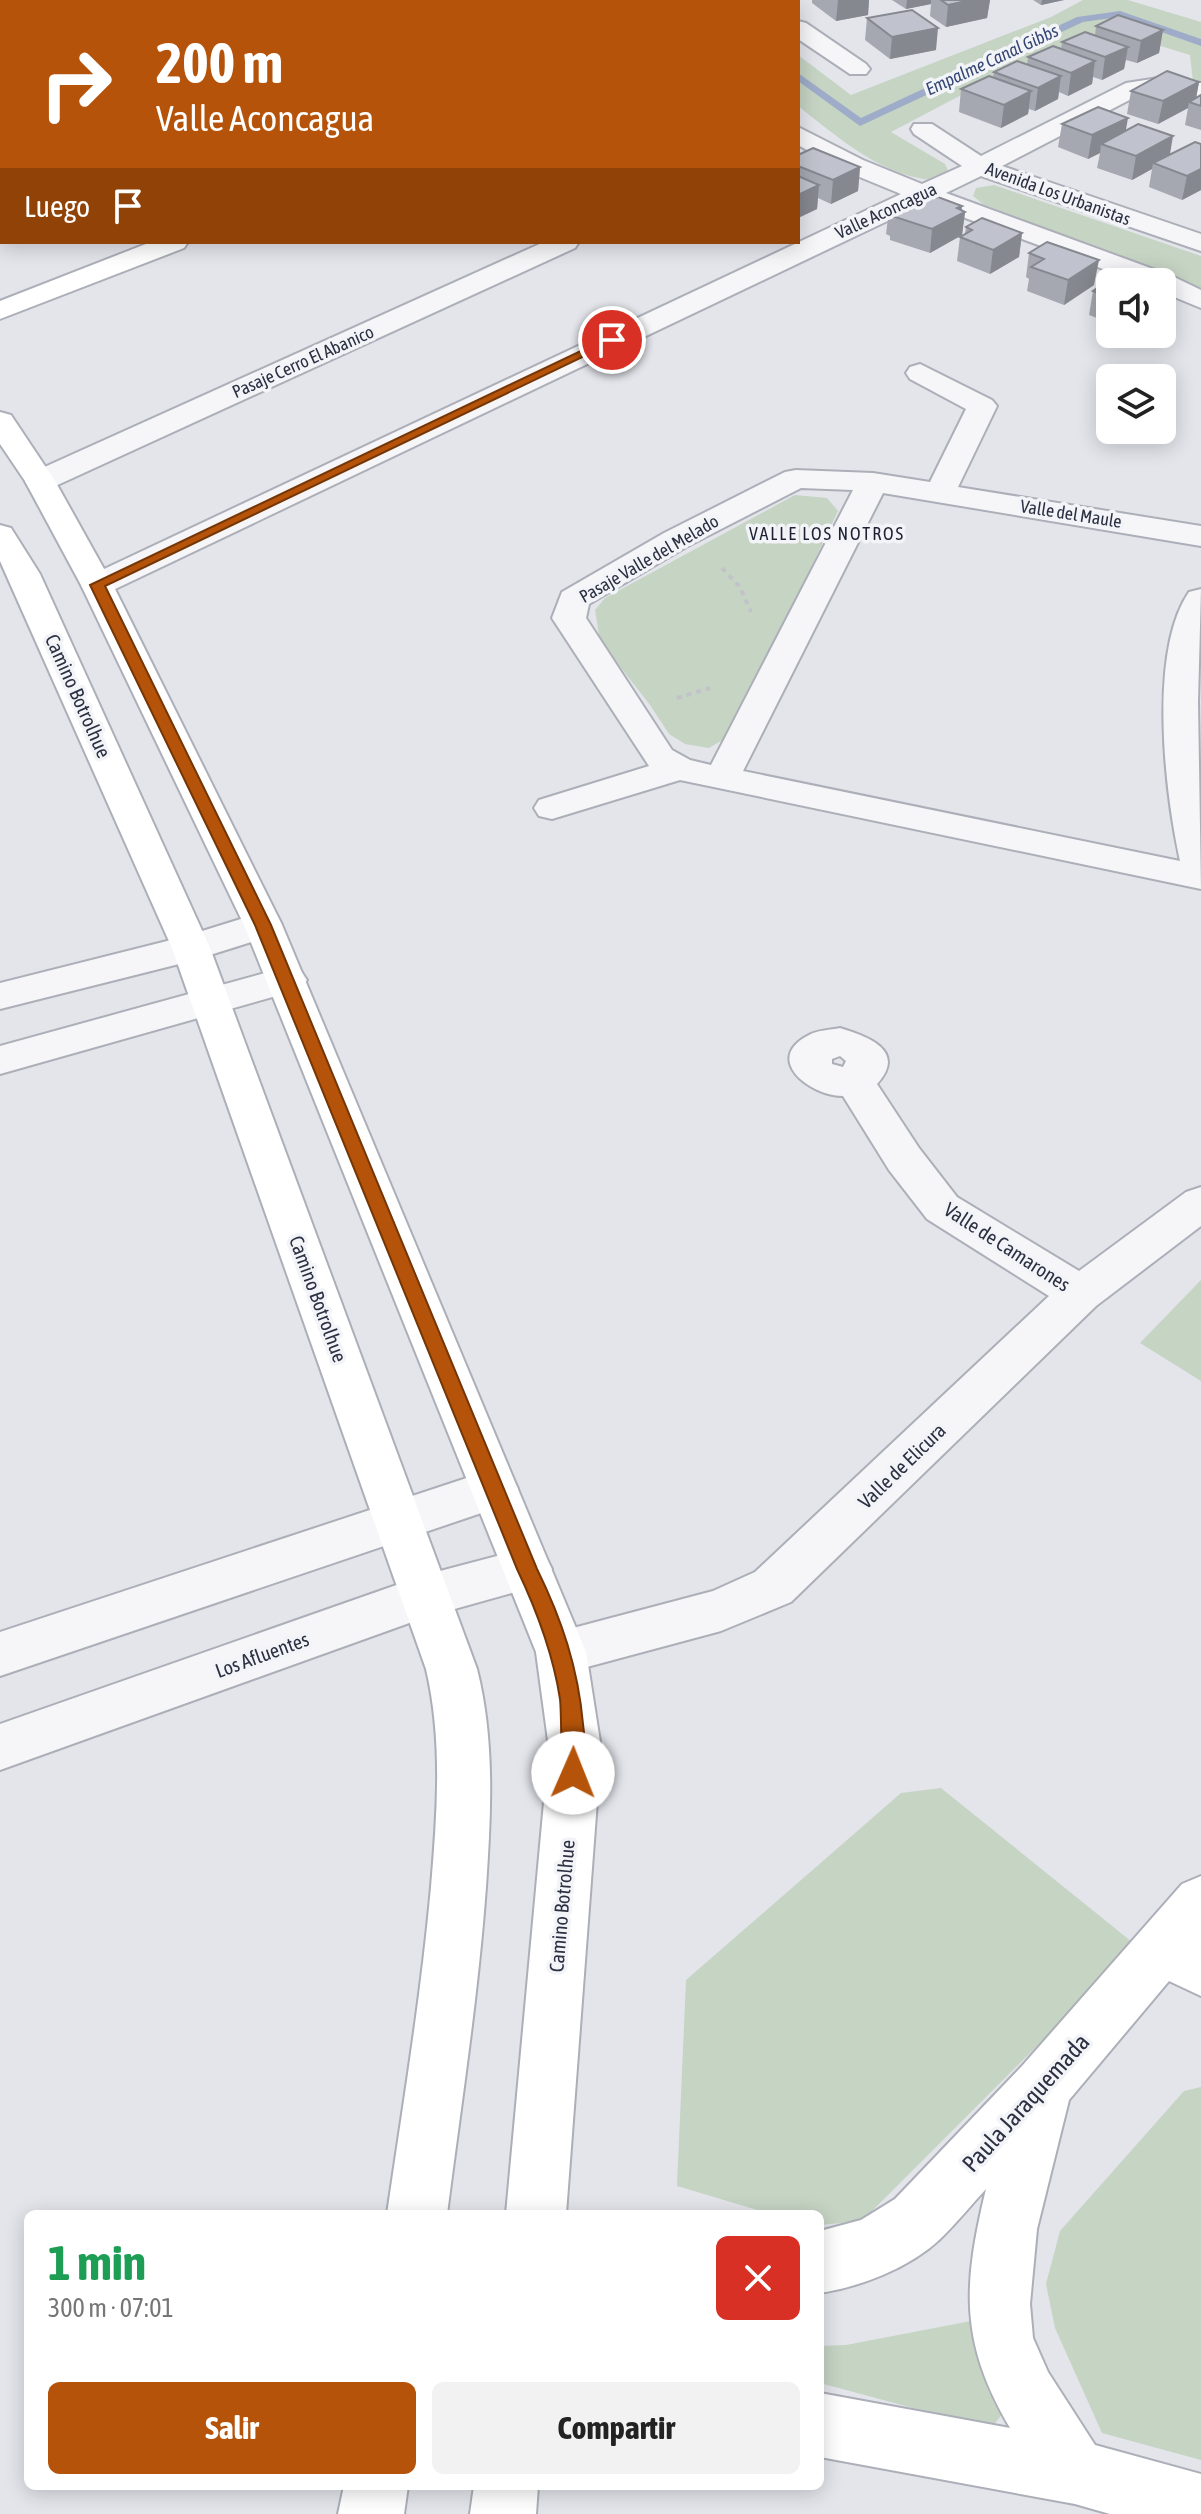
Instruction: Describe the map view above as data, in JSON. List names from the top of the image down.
{
  "streets": {
    "street": [
      "Avenida Los Urbanistas",
      "Valle Aconcagua",
      "Pasaje Cerro El Abanico",
      "Valle del Maule",
      "Pasaje Valle del Melado",
      "Camino Botrolhue",
      "Valle de Camarones",
      "Valle de Elicura",
      "Los Afluentes",
      "Paula Jaraquemada"
    ]
  },
  "crossings": [
    ["Avenida Los Urbanistas", "Valle Aconcagua"],
    ["Valle Aconcagua", "Camino Botrolhue"],
    ["Pasaje Cerro El Abanico", "Camino Botrolhue"],
    ["Valle del Maule", "Pasaje Valle del Melado"],
    ["Camino Botrolhue", "Valle de Elicura"],
    ["Camino Botrolhue", "Los Afluentes"],
    ["Valle de Camarones", "Valle de Elicura"]
  ],
  "districts": ["VALLE LOS NOTROS"],
  "water": ["Empalme Canal Gibbs"],
  "page": {
    "turn": ["200 m", "Valle Aconcagua"],
    "then": "Luego",
    "heading": ["1 min", "300 m · 07:01"],
    "buttons": ["Salir", "Compartir"]
  }
}
